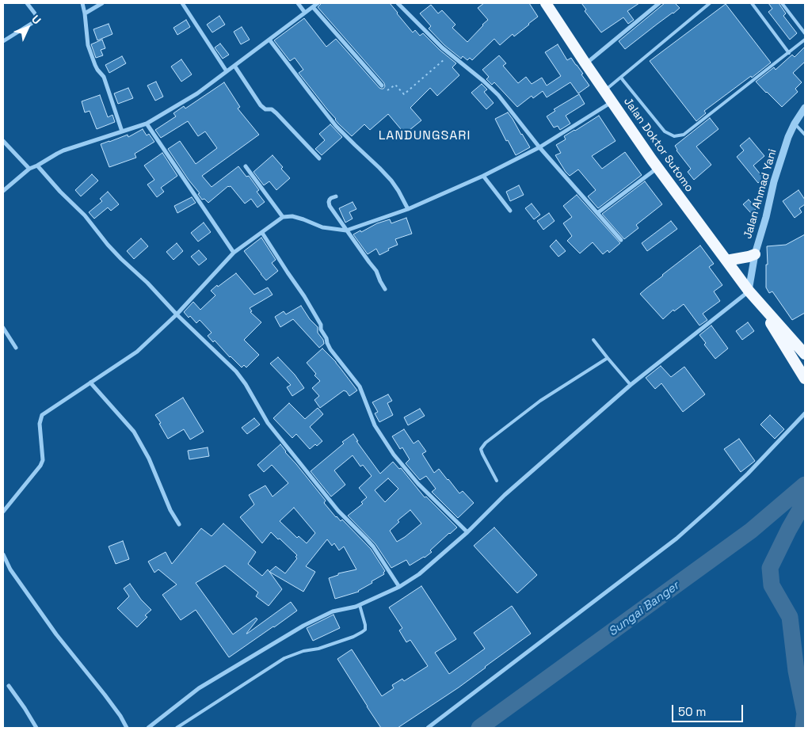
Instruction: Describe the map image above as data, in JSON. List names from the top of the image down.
{
  "streets": {
    "highway": ["Jalan Doktor Sutomo"],
    "street": ["Jalan Ahmad Yani"]
  },
  "crossings": [
    ["Jalan Doktor Sutomo", "Jalan Ahmad Yani"]
  ],
  "districts": ["LANDUNGSARI"],
  "water": ["Sungai Banger"],
  "scale_bar": "50 m",
  "north": "top right"
}
